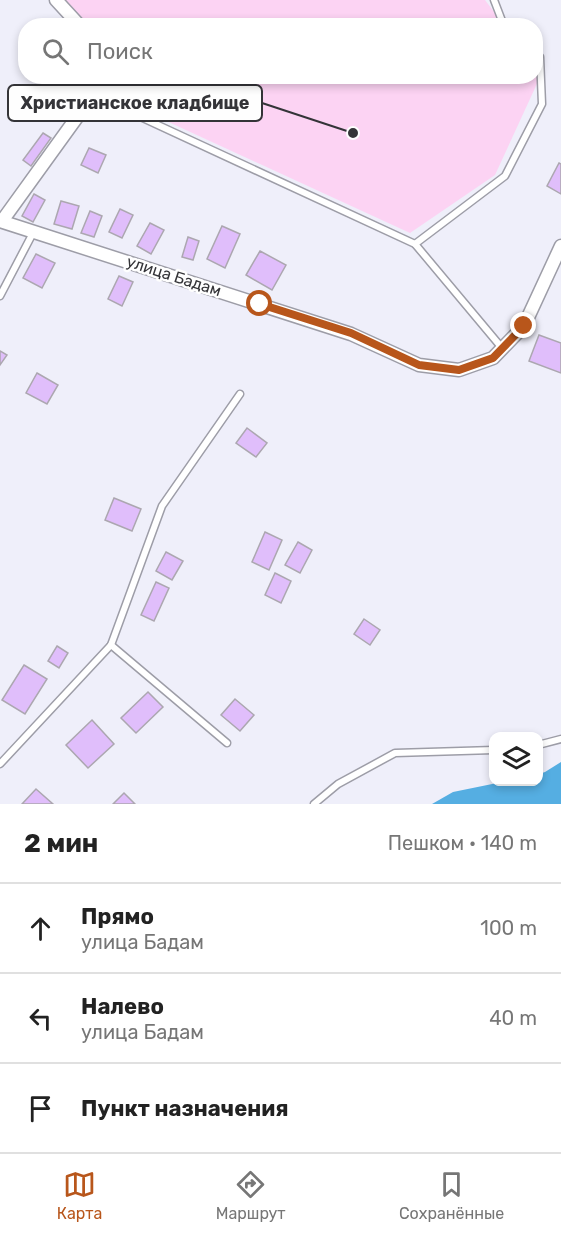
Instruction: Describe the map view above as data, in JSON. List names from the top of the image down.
{
  "streets": {
    "street": ["улица Бадам"]
  },
  "places": ["Христианское кладбище"],
  "page": {
    "search": "Поиск",
    "heading": ["2 мин", "Пешком · 140 m"],
    "list": [
      ["Прямо", "улица Бадам", "100 m"],
      ["Налево", "улица Бадам", "40 m"],
      "Пункт назначения"
    ],
    "nav": ["Карта", "Маршрут", "Сохранённые"]
  }
}
